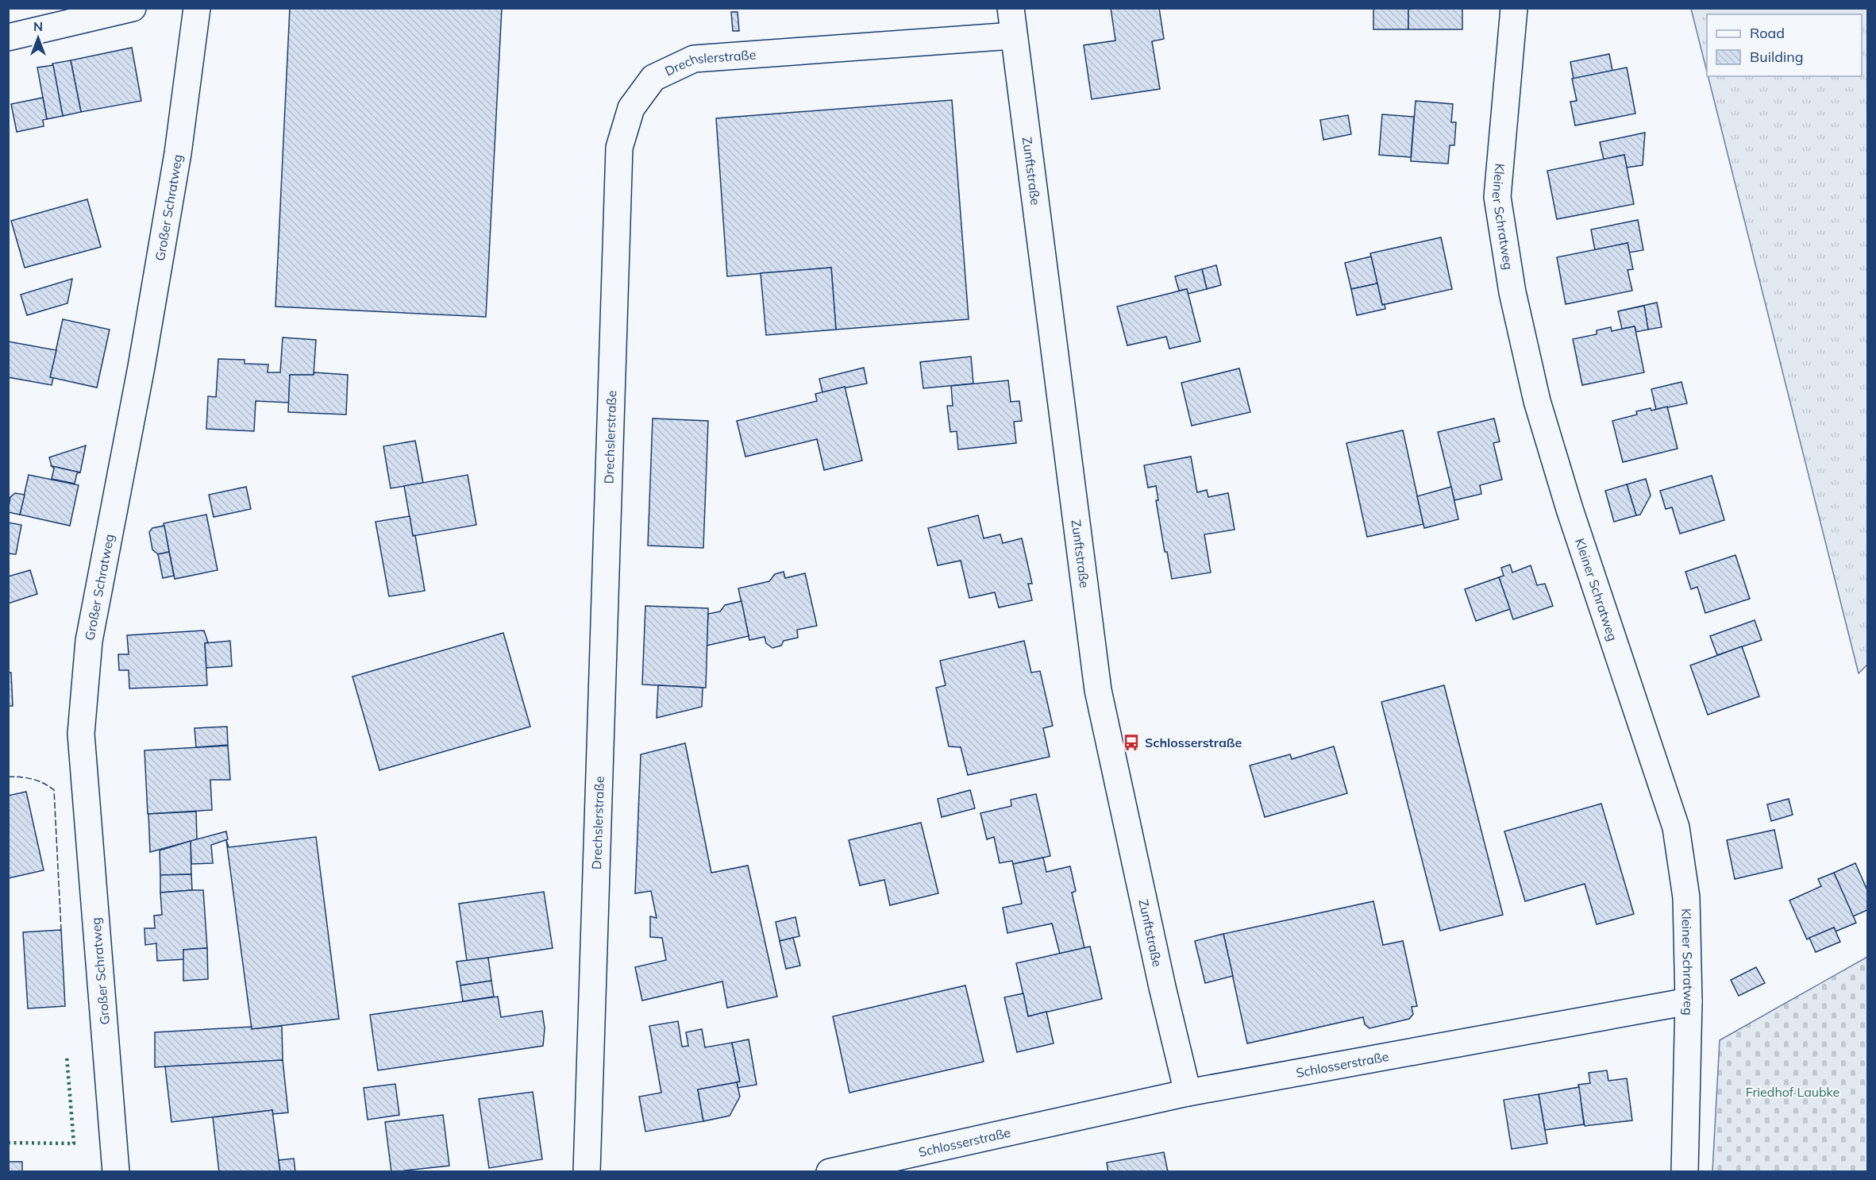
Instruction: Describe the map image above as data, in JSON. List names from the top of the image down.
{
  "streets": {
    "street": [
      "Drechslerstraße",
      "Zunftstraße",
      "Großer Schratweg",
      "Kleiner Schratweg",
      "Schlosserstraße"
    ]
  },
  "crossings": [
    ["Drechslerstraße", "Zunftstraße"],
    ["Zunftstraße", "Schlosserstraße"],
    ["Kleiner Schratweg", "Schlosserstraße"]
  ],
  "parks": ["Friedhof Laubke"],
  "places": {
    "bus stop": ["Schlosserstraße"]
  },
  "legend": ["Road", "Building"],
  "north": "top"
}
